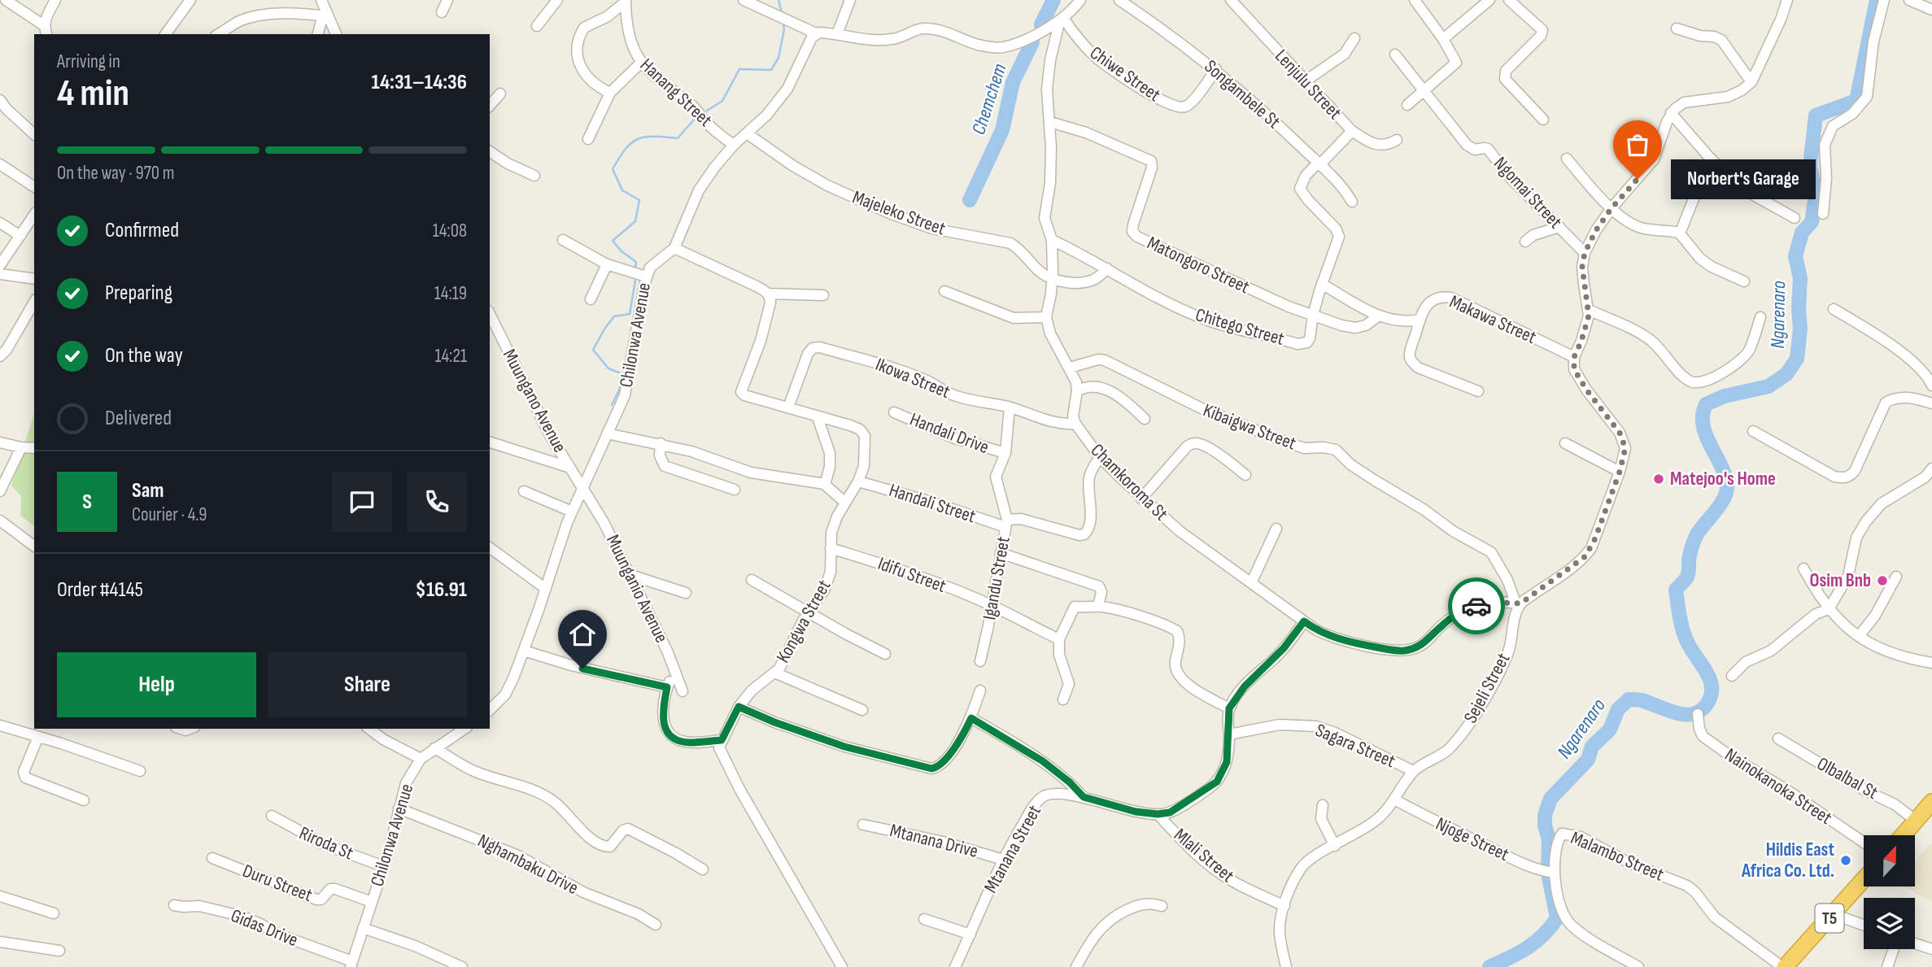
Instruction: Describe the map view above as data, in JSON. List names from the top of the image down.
{
  "streets": {
    "highway": ["T5"],
    "street": [
      "Chiwe Street",
      "Lenjulu Street",
      "Hanang Street",
      "Songambele St",
      "Ngomai Street",
      "Majeleko Street",
      "Matongoro Street",
      "Makawa Street",
      "Chitego Street",
      "Chilonwa Avenue",
      "Ikowa Street",
      "Muungano Avenue",
      "Kibaigwa Street",
      "Handali Drive",
      "Chamkoroma St",
      "Handali Street",
      "Idifu Street",
      "Igandu Street",
      "Muunganio Avenue",
      "Kongwa Street",
      "Sejeli Street",
      "Sagara Street",
      "Olbalbal St",
      "Nainokanoka Street",
      "Njoge Street",
      "Mtanana Drive",
      "Riroda St",
      "Mtanana Street",
      "Mlali Street",
      "Malambo Street",
      "Nghambaku Drive",
      "Duru Street",
      "Gidas Drive"
    ]
  },
  "crossings": [
    ["Chiwe Street", "Songambele St"],
    ["Hanang Street", "Chilonwa Avenue"],
    ["Songambele St", "Chitego Street"],
    ["Majeleko Street", "Chilonwa Avenue"],
    ["Matongoro Street", "Chitego Street"],
    ["Chilonwa Avenue", "Muungano Avenue"],
    ["Chilonwa Avenue", "Muunganio Avenue"],
    ["Chilonwa Avenue", "Riroda St"],
    ["Chilonwa Avenue", "Nghambaku Drive"],
    ["Chilonwa Avenue", "Duru Street"],
    ["Chilonwa Avenue", "Gidas Drive"],
    ["Ikowa Street", "Chamkoroma St"],
    ["Ikowa Street", "Kongwa Street"],
    ["Muungano Avenue", "Muunganio Avenue"],
    ["Kibaigwa Street", "Chamkoroma St"],
    ["Kibaigwa Street", "Sejeli Street"],
    ["Chamkoroma St", "Igandu Street"],
    ["Chamkoroma St", "Sejeli Street"],
    ["Handali Street", "Igandu Street"],
    ["Handali Street", "Kongwa Street"],
    ["Idifu Street", "Igandu Street"],
    ["Idifu Street", "Kongwa Street"],
    ["Sejeli Street", "Sagara Street"],
    ["Sejeli Street", "Njoge Street"],
    ["Sejeli Street", "Mlali Street"],
    ["Njoge Street", "Malambo Street"],
    ["Mtanana Drive", "Mtanana Street"],
    ["Mtanana Street", "Mlali Street"],
    ["Malambo Street", "T5"]
  ],
  "water": ["Chemchem", "Ngarenaro"],
  "places": [
    "Norbert's Garage",
    "Matejoo's Home",
    "Osim Bnb",
    "Hildis East Africa Co. Ltd."
  ],
  "north": "top",
  "page": {
    "heading": ["4 min", "Arriving in", "14:31–14:36"],
    "panel": [
      "Sam",
      "Courier · 4.9",
      "Order #4145",
      "$16.91"
    ],
    "bar": "On the way · 970 m",
    "bubble": "Norbert's Garage",
    "list": [
      ["Confirmed", "14:08"],
      ["Preparing", "14:19"],
      ["On the way", "14:21"],
      "Delivered"
    ],
    "round": "S",
    "buttons": ["Help", "Share"]
  }
}
